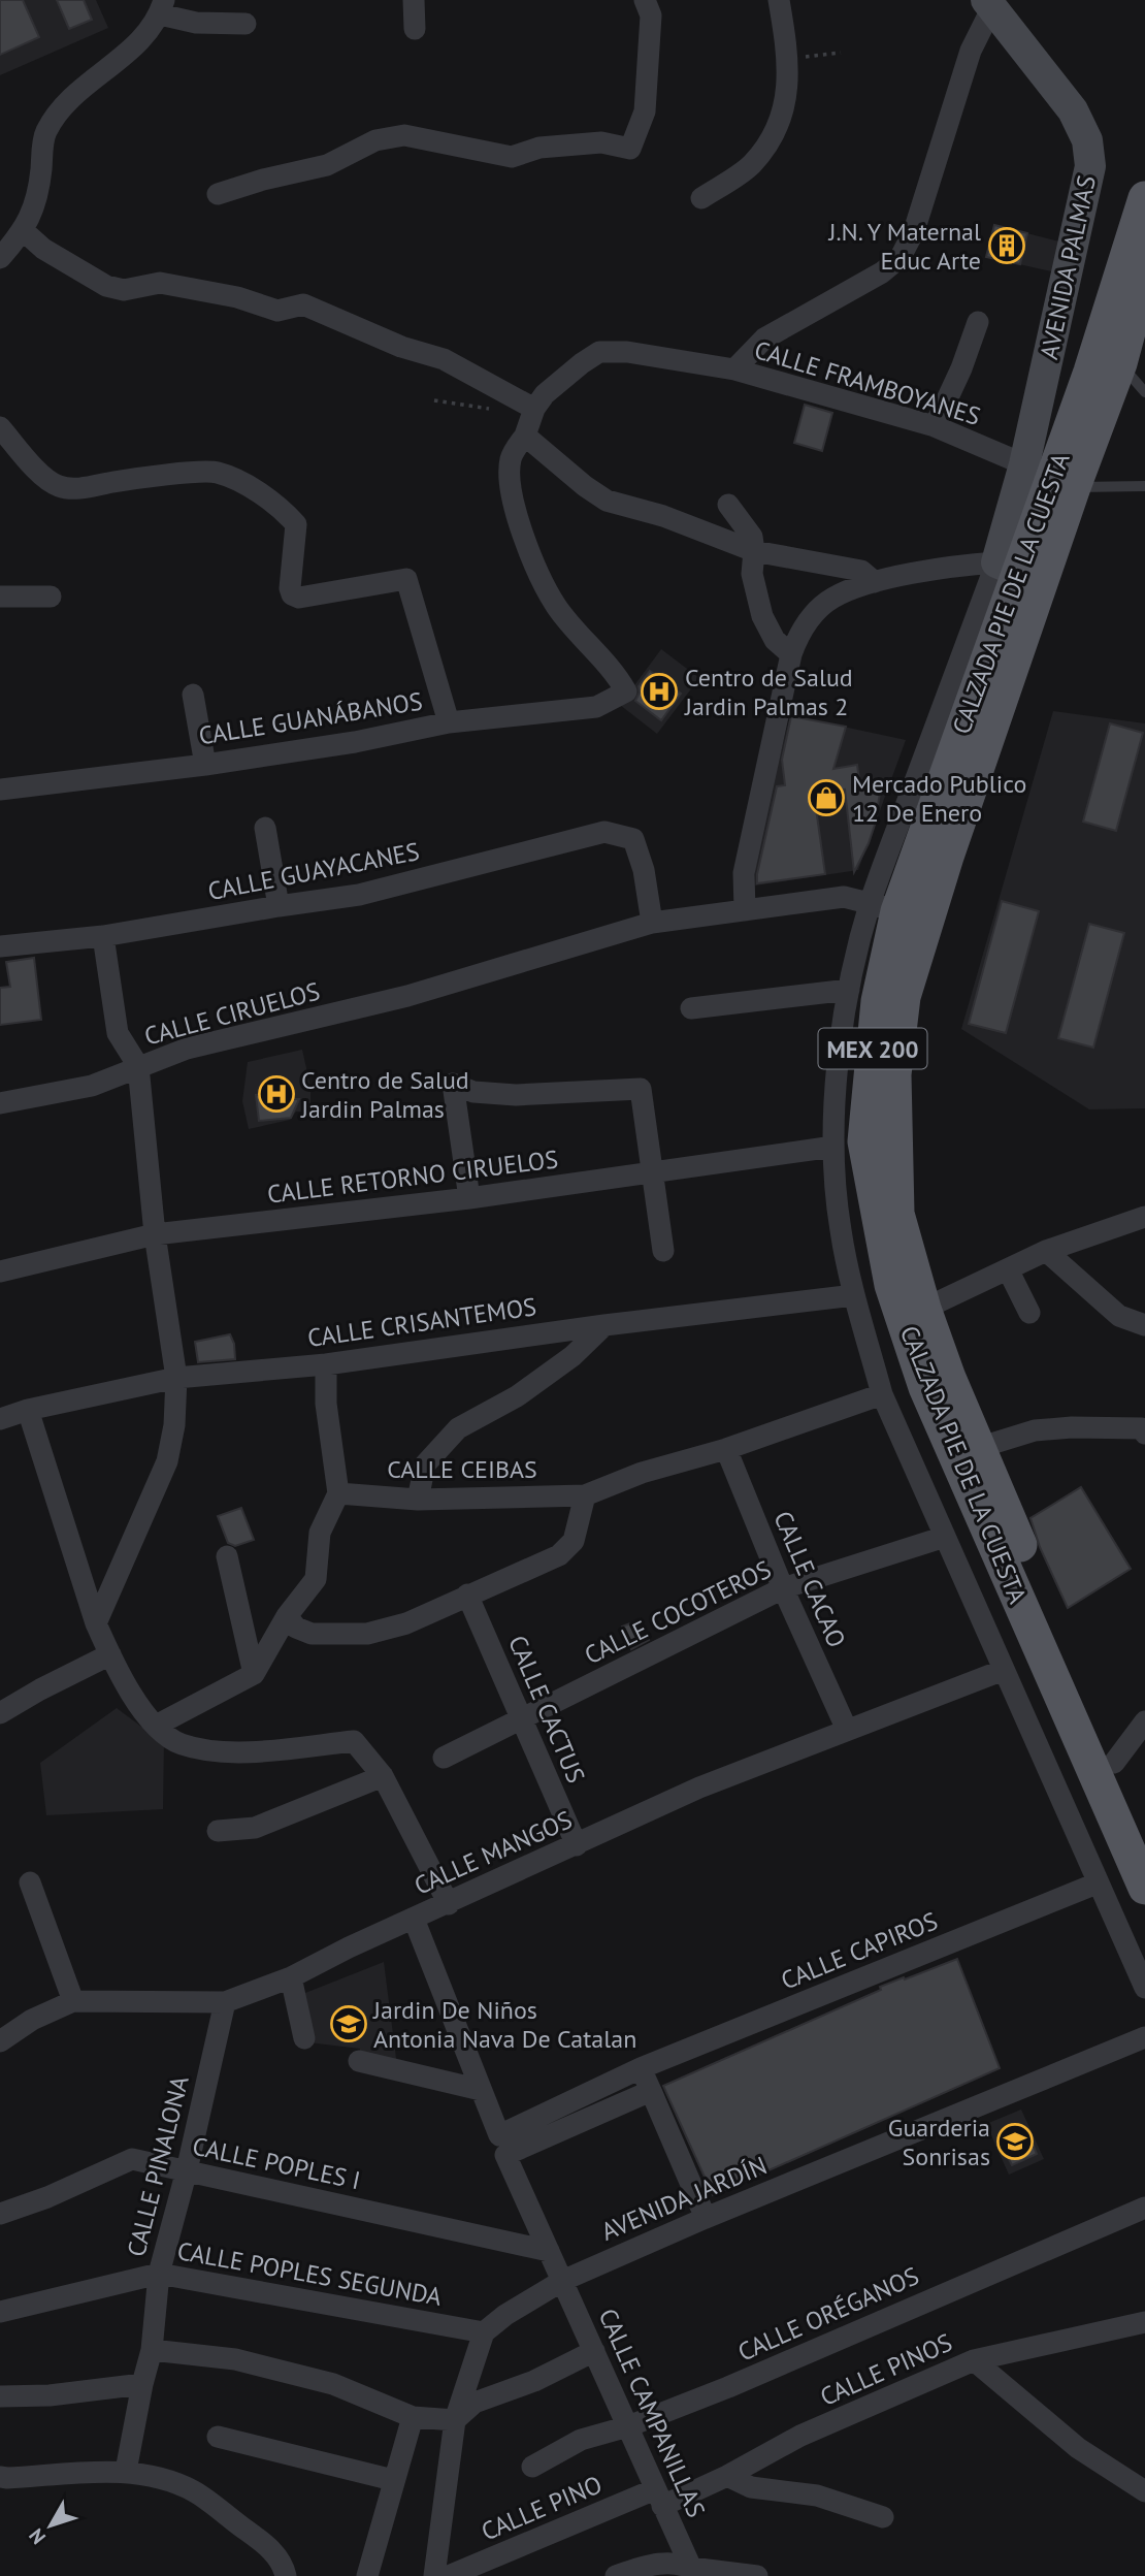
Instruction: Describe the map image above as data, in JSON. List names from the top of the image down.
{
  "streets": {
    "main road": ["AVENIDA PALMAS", "CALZADA PIE DE LA CUESTA", "MEX 200"],
    "street": [
      "CALLE FRAMBOYANES",
      "CALLE GUANÁBANOS",
      "CALLE GUAYACANES",
      "CALLE CIRUELOS",
      "CALLE RETORNO CIRUELOS",
      "CALLE CRISANTEMOS",
      "CALLE CEIBAS",
      "CALLE CACAO",
      "CALLE COCOTEROS",
      "CALLE CACTUS",
      "CALLE MANGOS",
      "CALLE CAPIROS",
      "CALLE POPLES I",
      "CALLE PINALONA",
      "AVENIDA JARDÍN",
      "CALLE POPLES SEGUNDA",
      "CALLE ORÉGANOS",
      "CALLE PINOS",
      "CALLE CAMPANILLAS",
      "CALLE PINO"
    ]
  },
  "crossings": [
    ["AVENIDA PALMAS", "CALLE FRAMBOYANES"],
    ["AVENIDA PALMAS", "CALZADA PIE DE LA CUESTA"],
    ["CALLE FRAMBOYANES", "CALLE GUANÁBANOS"],
    ["CALZADA PIE DE LA CUESTA", "CALLE CIRUELOS"],
    ["CALLE GUAYACANES", "CALLE CIRUELOS"],
    ["CALLE CIRUELOS", "CALLE RETORNO CIRUELOS"],
    ["CALLE CIRUELOS", "CALLE CRISANTEMOS"],
    ["CALLE CEIBAS", "CALLE CACAO"],
    ["CALLE CACAO", "CALLE COCOTEROS"],
    ["CALLE CACAO", "CALLE MANGOS"],
    ["CALLE COCOTEROS", "CALLE CACTUS"],
    ["CALLE CACTUS", "CALLE MANGOS"],
    ["CALLE MANGOS", "CALLE PINALONA"],
    ["CALLE MANGOS", "CALLE CAMPANILLAS"],
    ["CALLE CAPIROS", "CALLE CAMPANILLAS"],
    ["CALLE POPLES I", "CALLE PINALONA"],
    ["CALLE POPLES I", "CALLE CAMPANILLAS"],
    ["CALLE PINALONA", "CALLE POPLES SEGUNDA"],
    ["AVENIDA JARDÍN", "CALLE POPLES SEGUNDA"],
    ["AVENIDA JARDÍN", "CALLE CAMPANILLAS"],
    ["CALLE ORÉGANOS", "CALLE CAMPANILLAS"],
    ["CALLE PINOS", "CALLE CAMPANILLAS"],
    ["CALLE PINOS", "CALLE PINO"],
    ["CALLE CAMPANILLAS", "CALLE PINO"]
  ],
  "places": {
    "building": ["J.N. Y Maternal Educ Arte"],
    "hospital": ["Centro de Salud Jardin Palmas 2", "Centro de Salud Jardin Palmas"],
    "shop": ["Mercado Publico 12 De Enero"],
    "school or university": ["Jardin De Niños Antonia Nava De Catalan", "Guarderia Sonrisas"]
  },
  "north": "bottom left"
}
